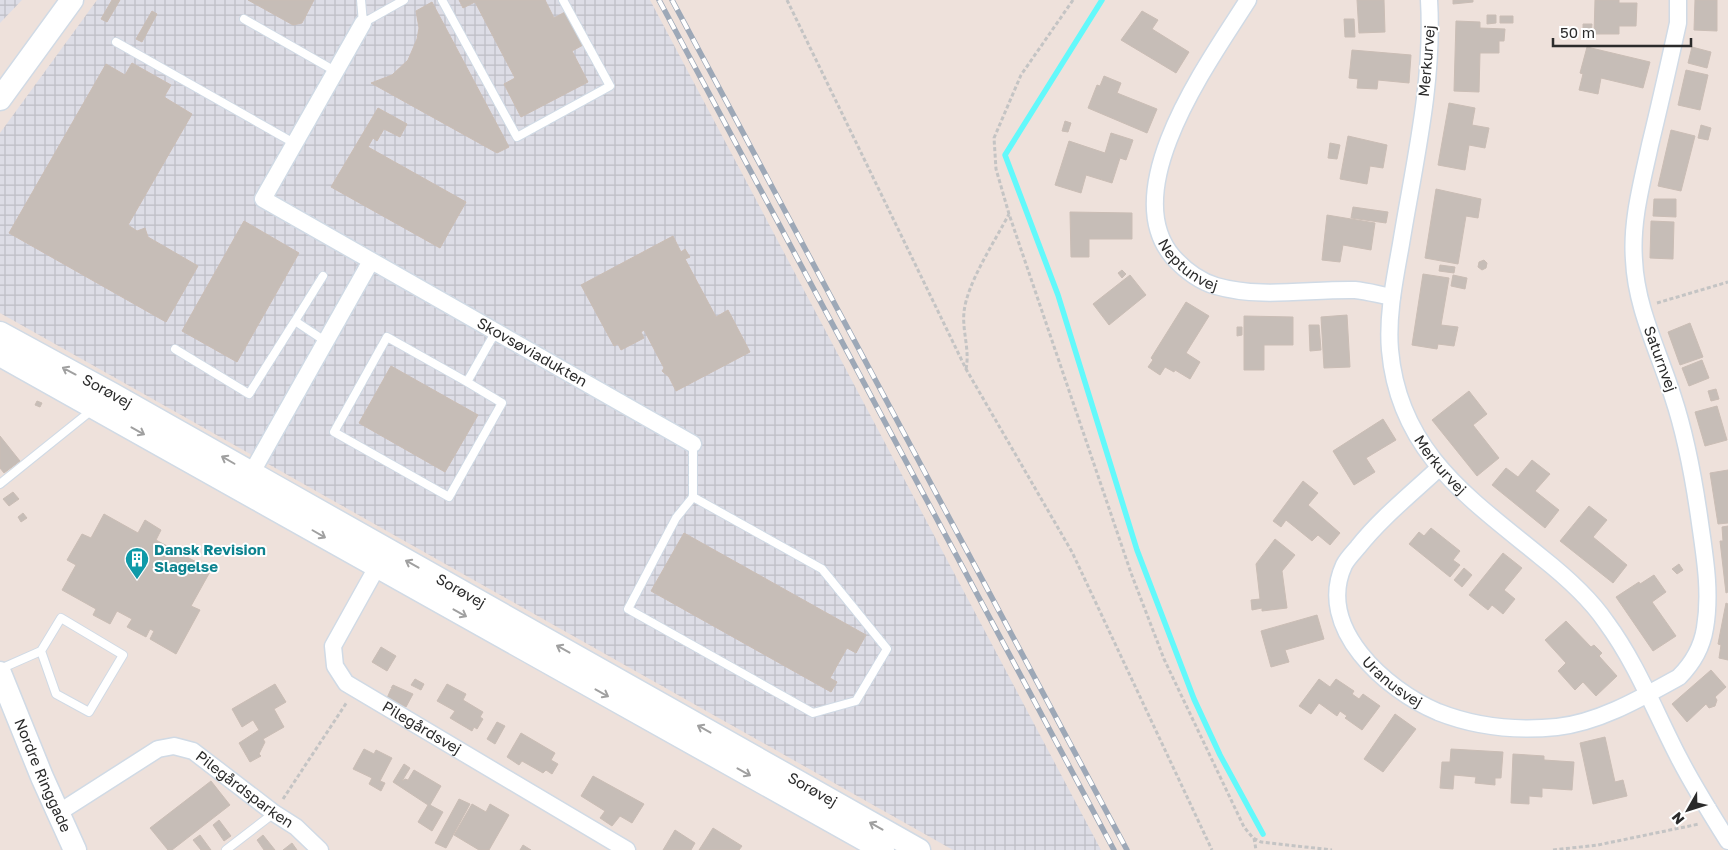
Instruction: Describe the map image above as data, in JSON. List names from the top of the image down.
{
  "streets": {
    "street": [
      "Merkurvej",
      "Neptunvej",
      "Skovsøviadukten",
      "Saturnvej",
      "Sorøvej",
      "Uranusvej",
      "Pilegårdsvej",
      "Nordre Ringgade",
      "Pilegårdsparken"
    ]
  },
  "crossings": [
    ["Merkurvej", "Neptunvej"],
    ["Merkurvej", "Saturnvej"],
    ["Merkurvej", "Uranusvej"],
    ["Saturnvej", "Uranusvej"],
    ["Sorøvej", "Pilegårdsvej"],
    ["Nordre Ringgade", "Pilegårdsparken"]
  ],
  "places": {
    "building": ["Dansk Revision Slagelse"]
  },
  "scale_bar": "50 m",
  "north": "bottom left"
}
